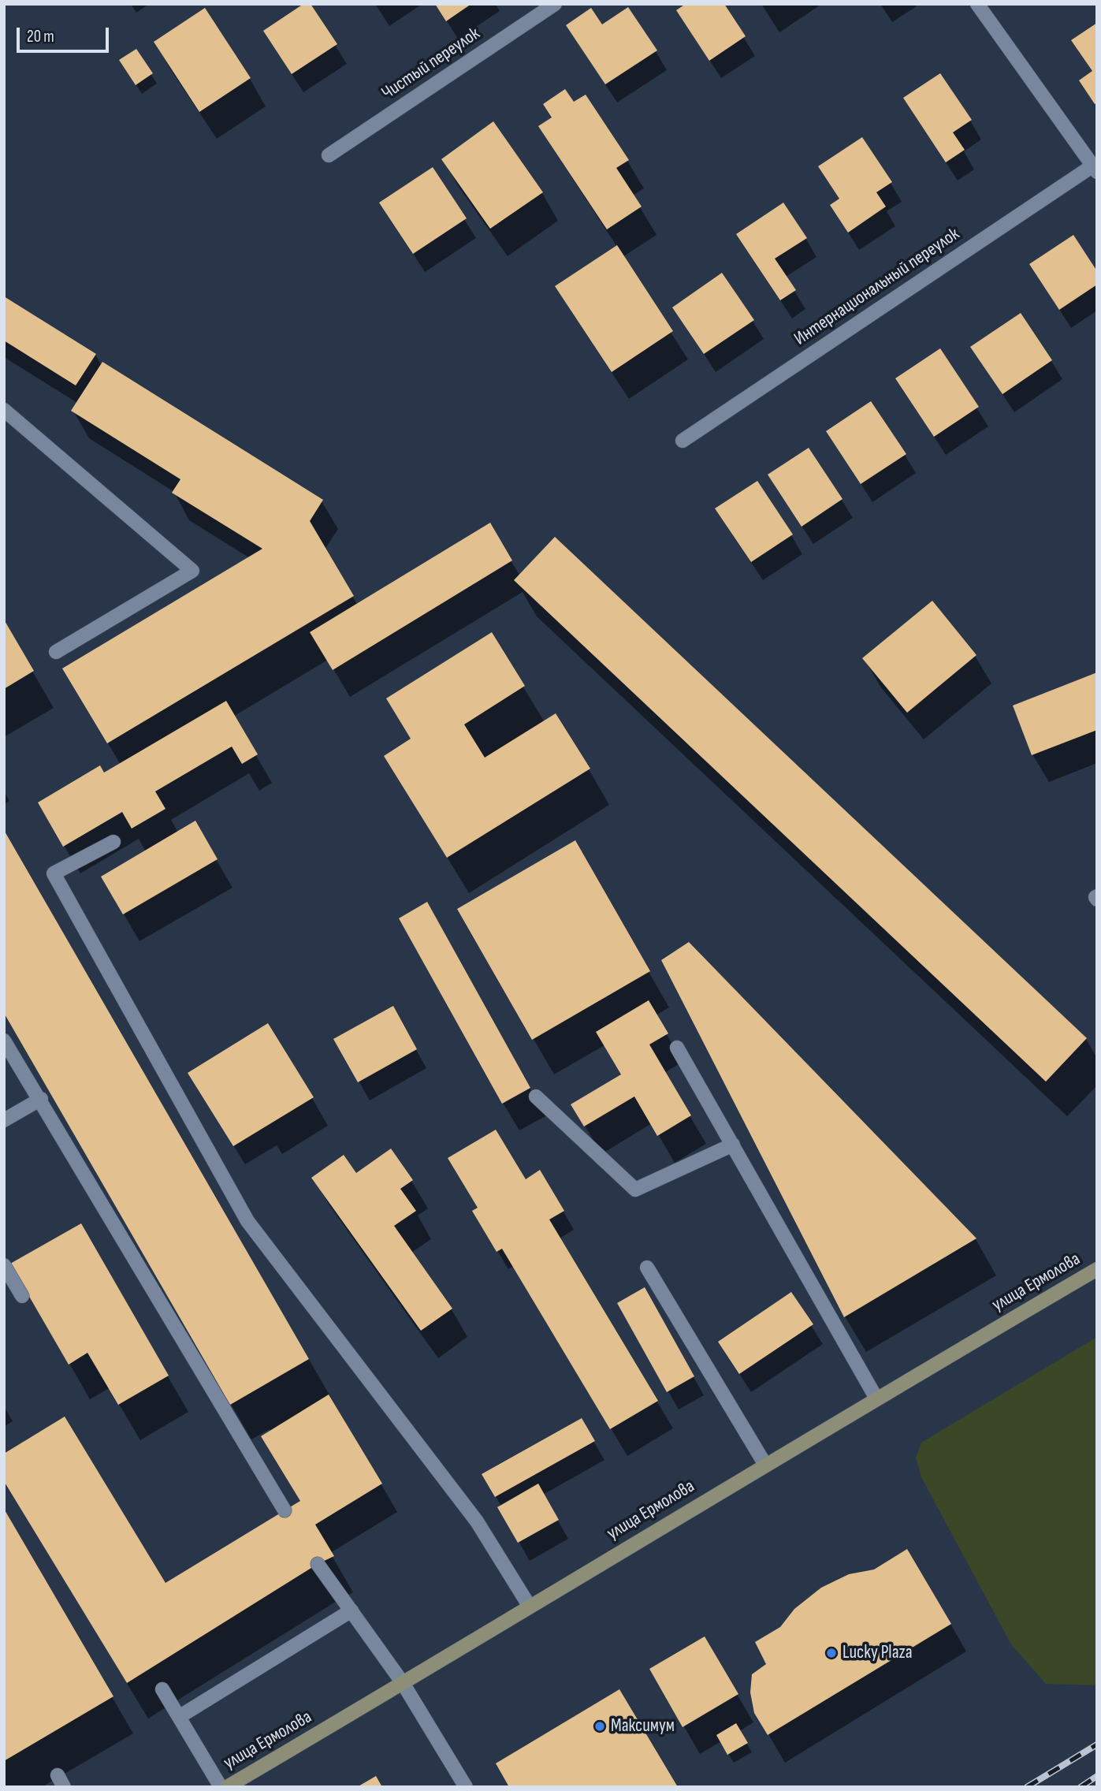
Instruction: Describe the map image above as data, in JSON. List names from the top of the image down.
{
  "streets": {
    "main road": ["улица Ермолова"],
    "street": ["Чистый переулок", "Интернациональный переулок"]
  },
  "places": ["Lucky Plaza", "Максимум"],
  "scale_bar": "20 m"
}
